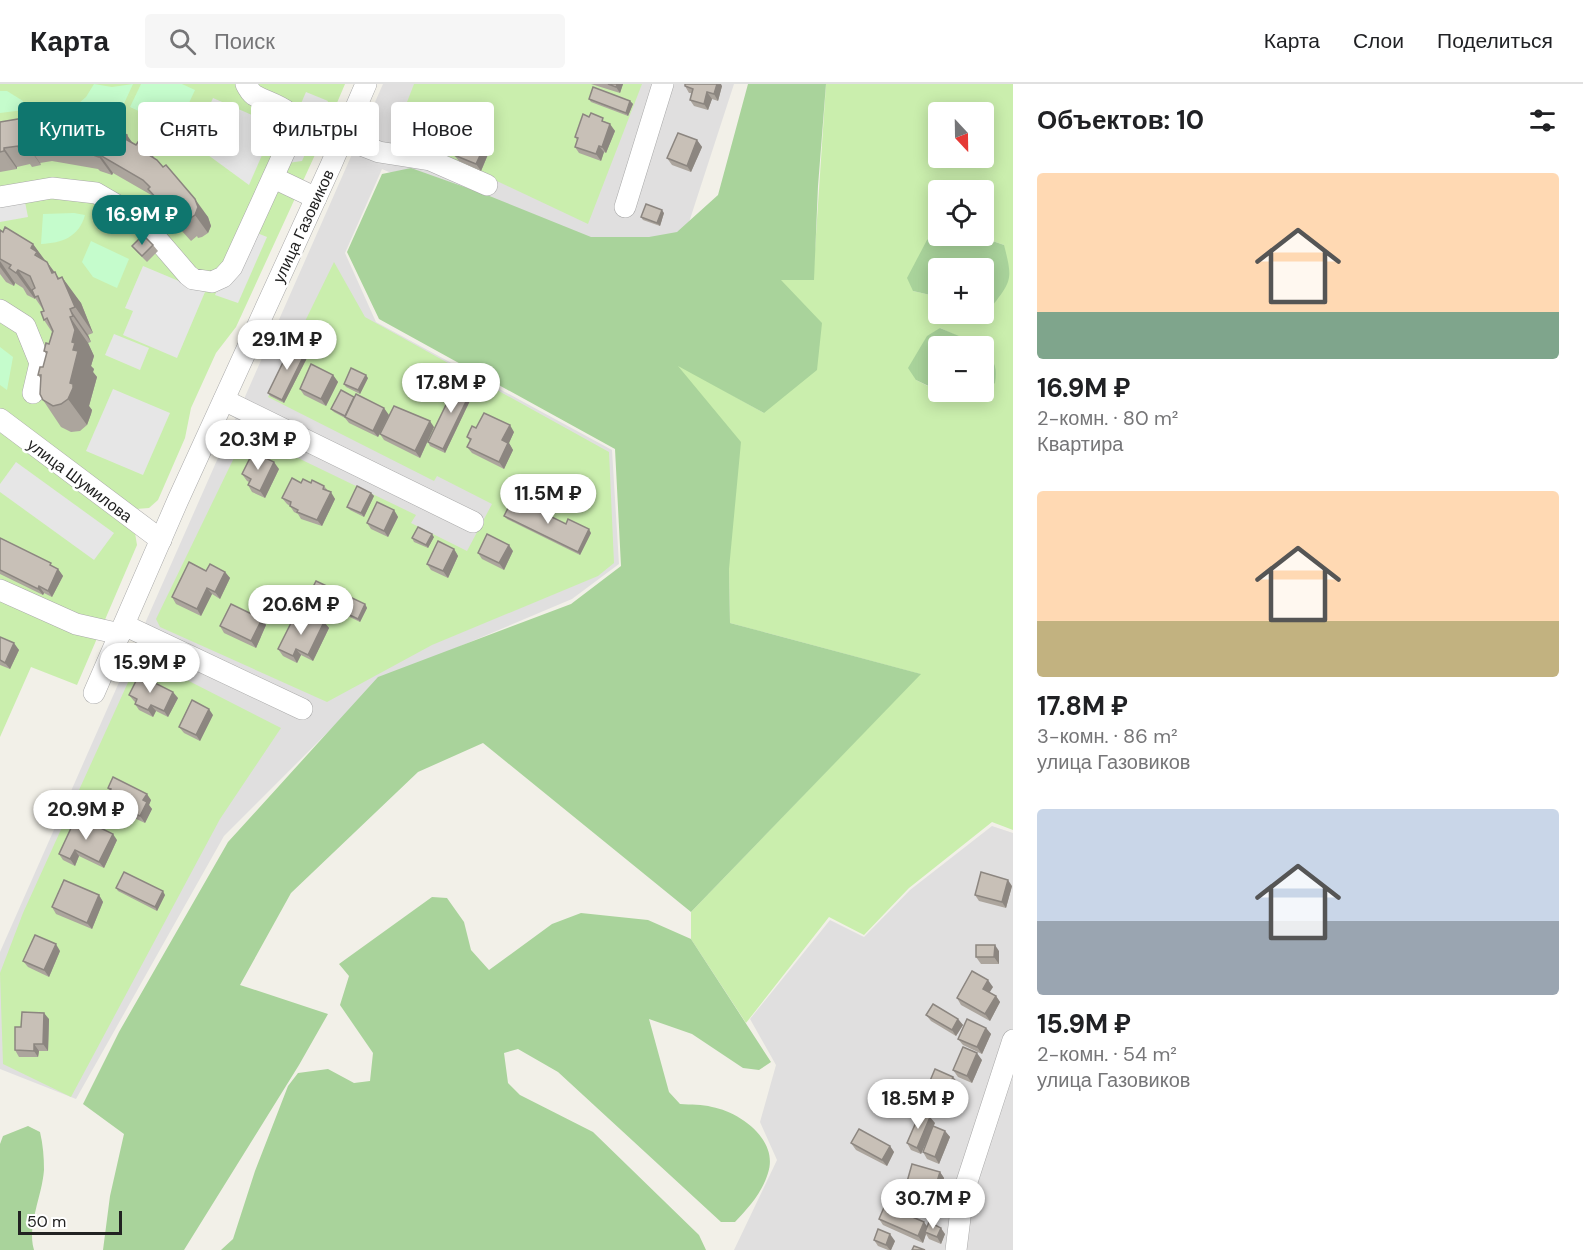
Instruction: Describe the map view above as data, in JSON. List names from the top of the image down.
{
  "streets": {
    "street": ["улица Газовиков", "улица Шумилова"]
  },
  "crossings": [
    ["улица Газовиков", "улица Шумилова"]
  ],
  "scale_bar": "50 m",
  "north": "bottom",
  "page": {
    "header": "Карта",
    "search": "Поиск",
    "nav": ["Карта", "Слои", "Поделиться"],
    "heading": "Объектов: 10",
    "map_buttons": ["+", "−"],
    "chip": [
      "Купить",
      "Снять",
      "Фильтры",
      "Новое"
    ],
    "list": [
      {
        "name": "16.9M ₽",
        "note": "2-комн. · 80 m² · Квартира"
      },
      {
        "name": "17.8M ₽",
        "note": "3-комн. · 86 m² · улица Газовиков"
      },
      {
        "name": "15.9M ₽",
        "note": "2-комн. · 54 m² · улица Газовиков"
      }
    ],
    "price": [
      "16.9M ₽",
      "29.1M ₽",
      "17.8M ₽",
      "20.3M ₽",
      "11.5M ₽",
      "20.6M ₽",
      "15.9M ₽",
      "20.9M ₽",
      "18.5M ₽",
      "30.7M ₽"
    ],
    "scale": "50 m"
  }
}
